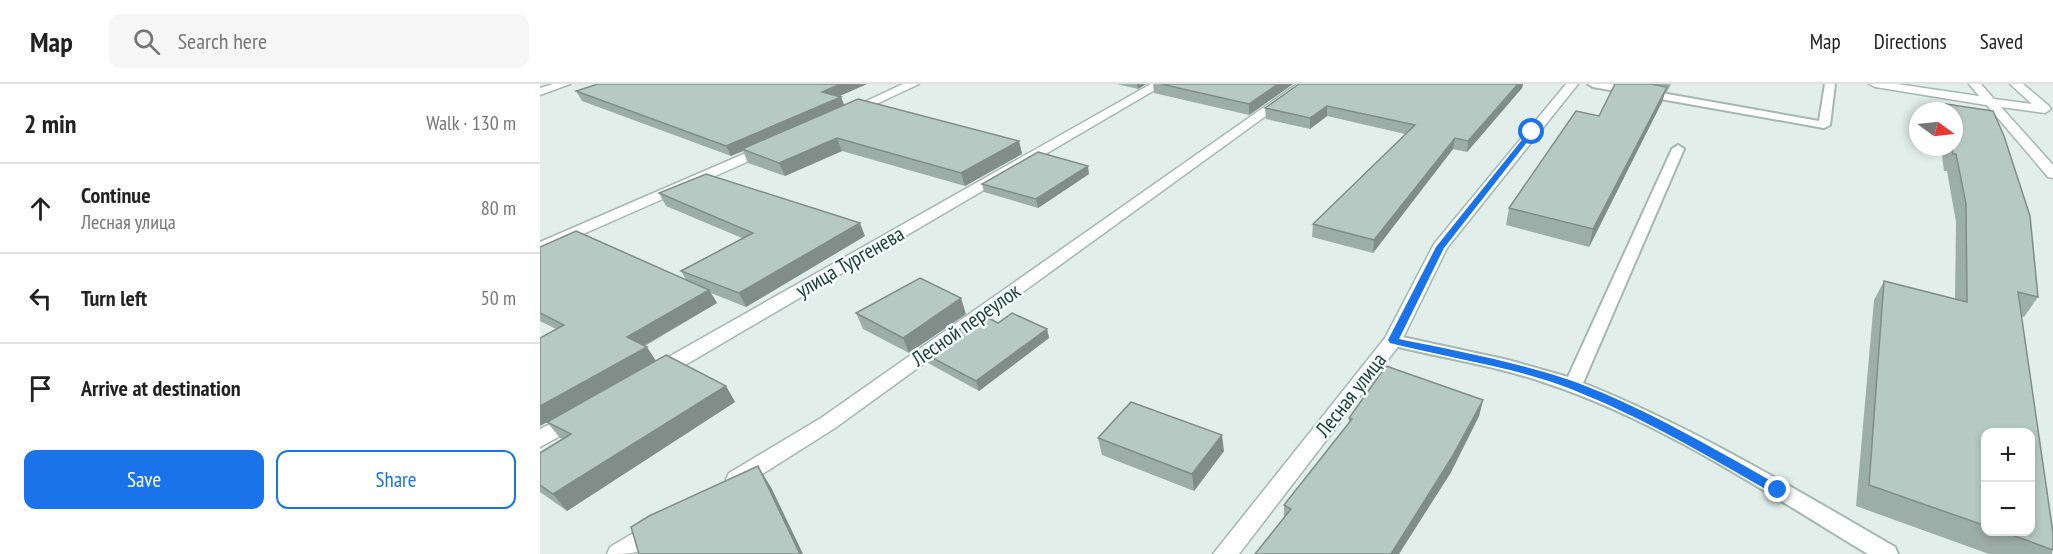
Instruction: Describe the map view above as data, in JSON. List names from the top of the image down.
{
  "streets": {
    "street": ["улица Тургенева", "Лесной переулок", "Лесная улица"]
  },
  "north": "right",
  "page": {
    "header": "Map",
    "search": "Search here",
    "nav": ["Map", "Directions", "Saved"],
    "heading": ["2 min", "Walk · 130 m"],
    "list": [
      ["Continue", "Лесная улица", "80 m"],
      ["Turn left", "50 m"],
      "Arrive at destination"
    ],
    "map_buttons": ["+", "−"],
    "buttons": ["Save", "Share"]
  }
}
